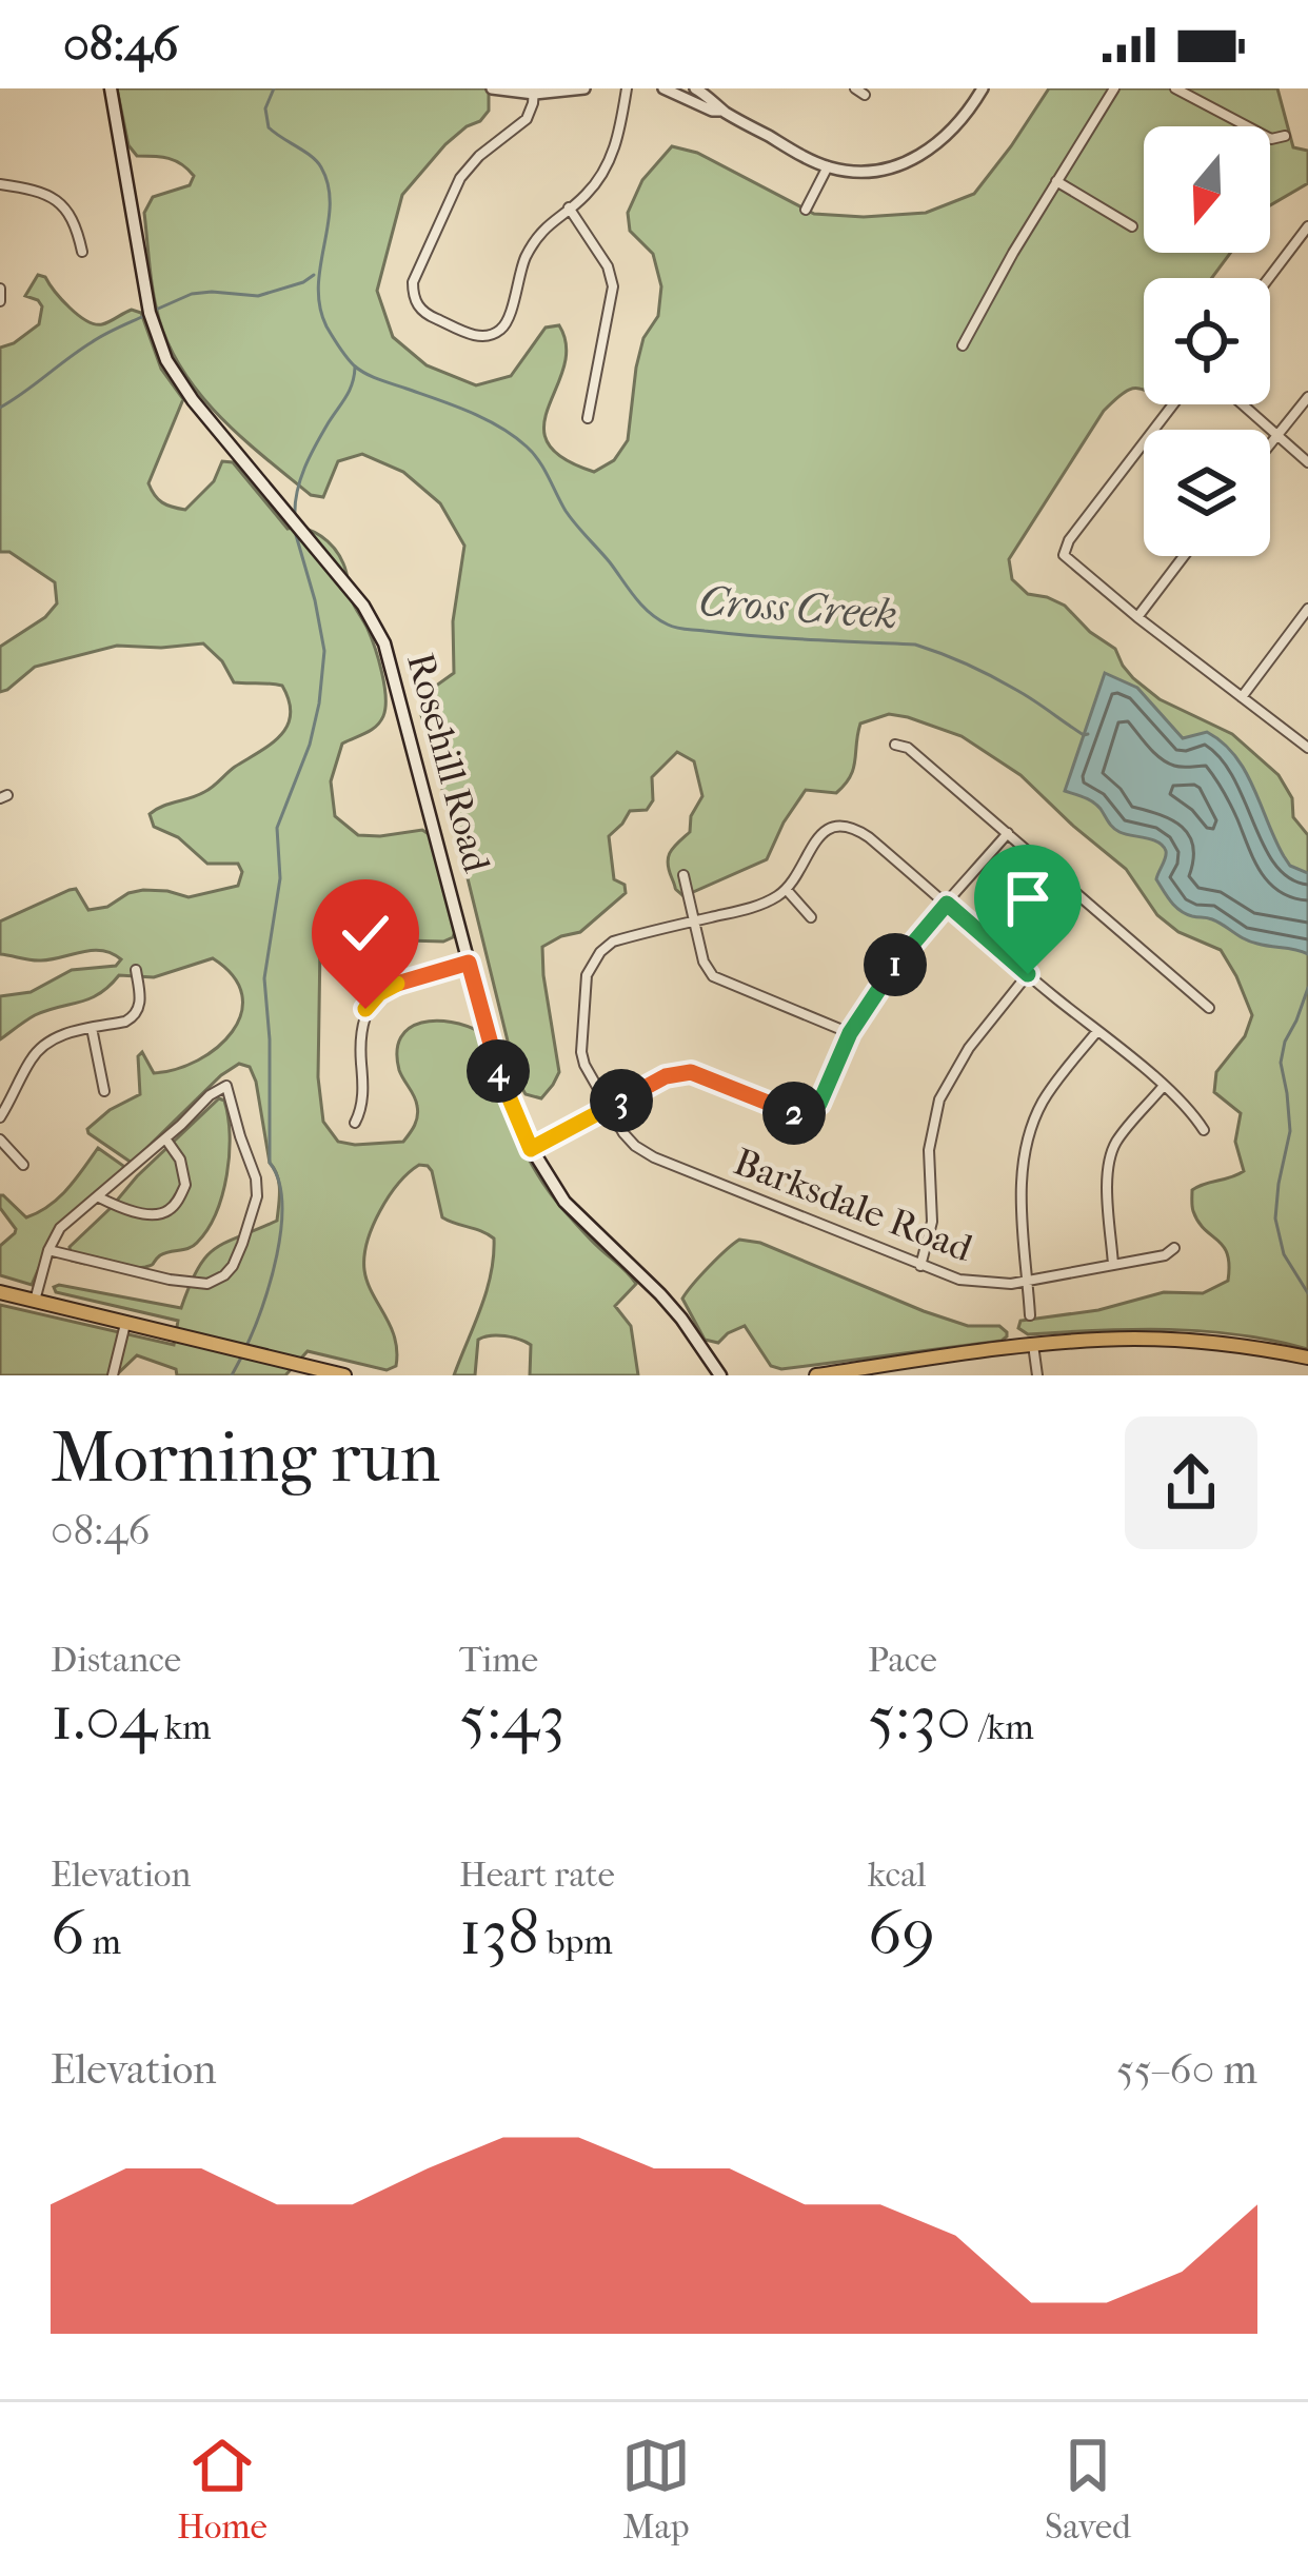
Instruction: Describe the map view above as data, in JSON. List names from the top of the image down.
{
  "streets": {
    "main road": ["Rosehill Road"],
    "street": ["Barksdale Road"]
  },
  "water": ["Cross Creek"],
  "north": "bottom",
  "page": {
    "status": "08:46",
    "pins": [
      "1",
      "4",
      "3",
      "2"
    ],
    "heading": ["Morning run", "08:46"],
    "stats": [
      ["Distance", "1.04 km"],
      ["Time", "5:43"],
      ["Pace", "5:30 /km"],
      ["Elevation", "6 m"],
      ["Heart rate", "138 bpm"],
      ["kcal", "69"]
    ],
    "chart": ["Elevation", "55–60 m"],
    "tabs": ["Home", "Map", "Saved"]
  }
}
